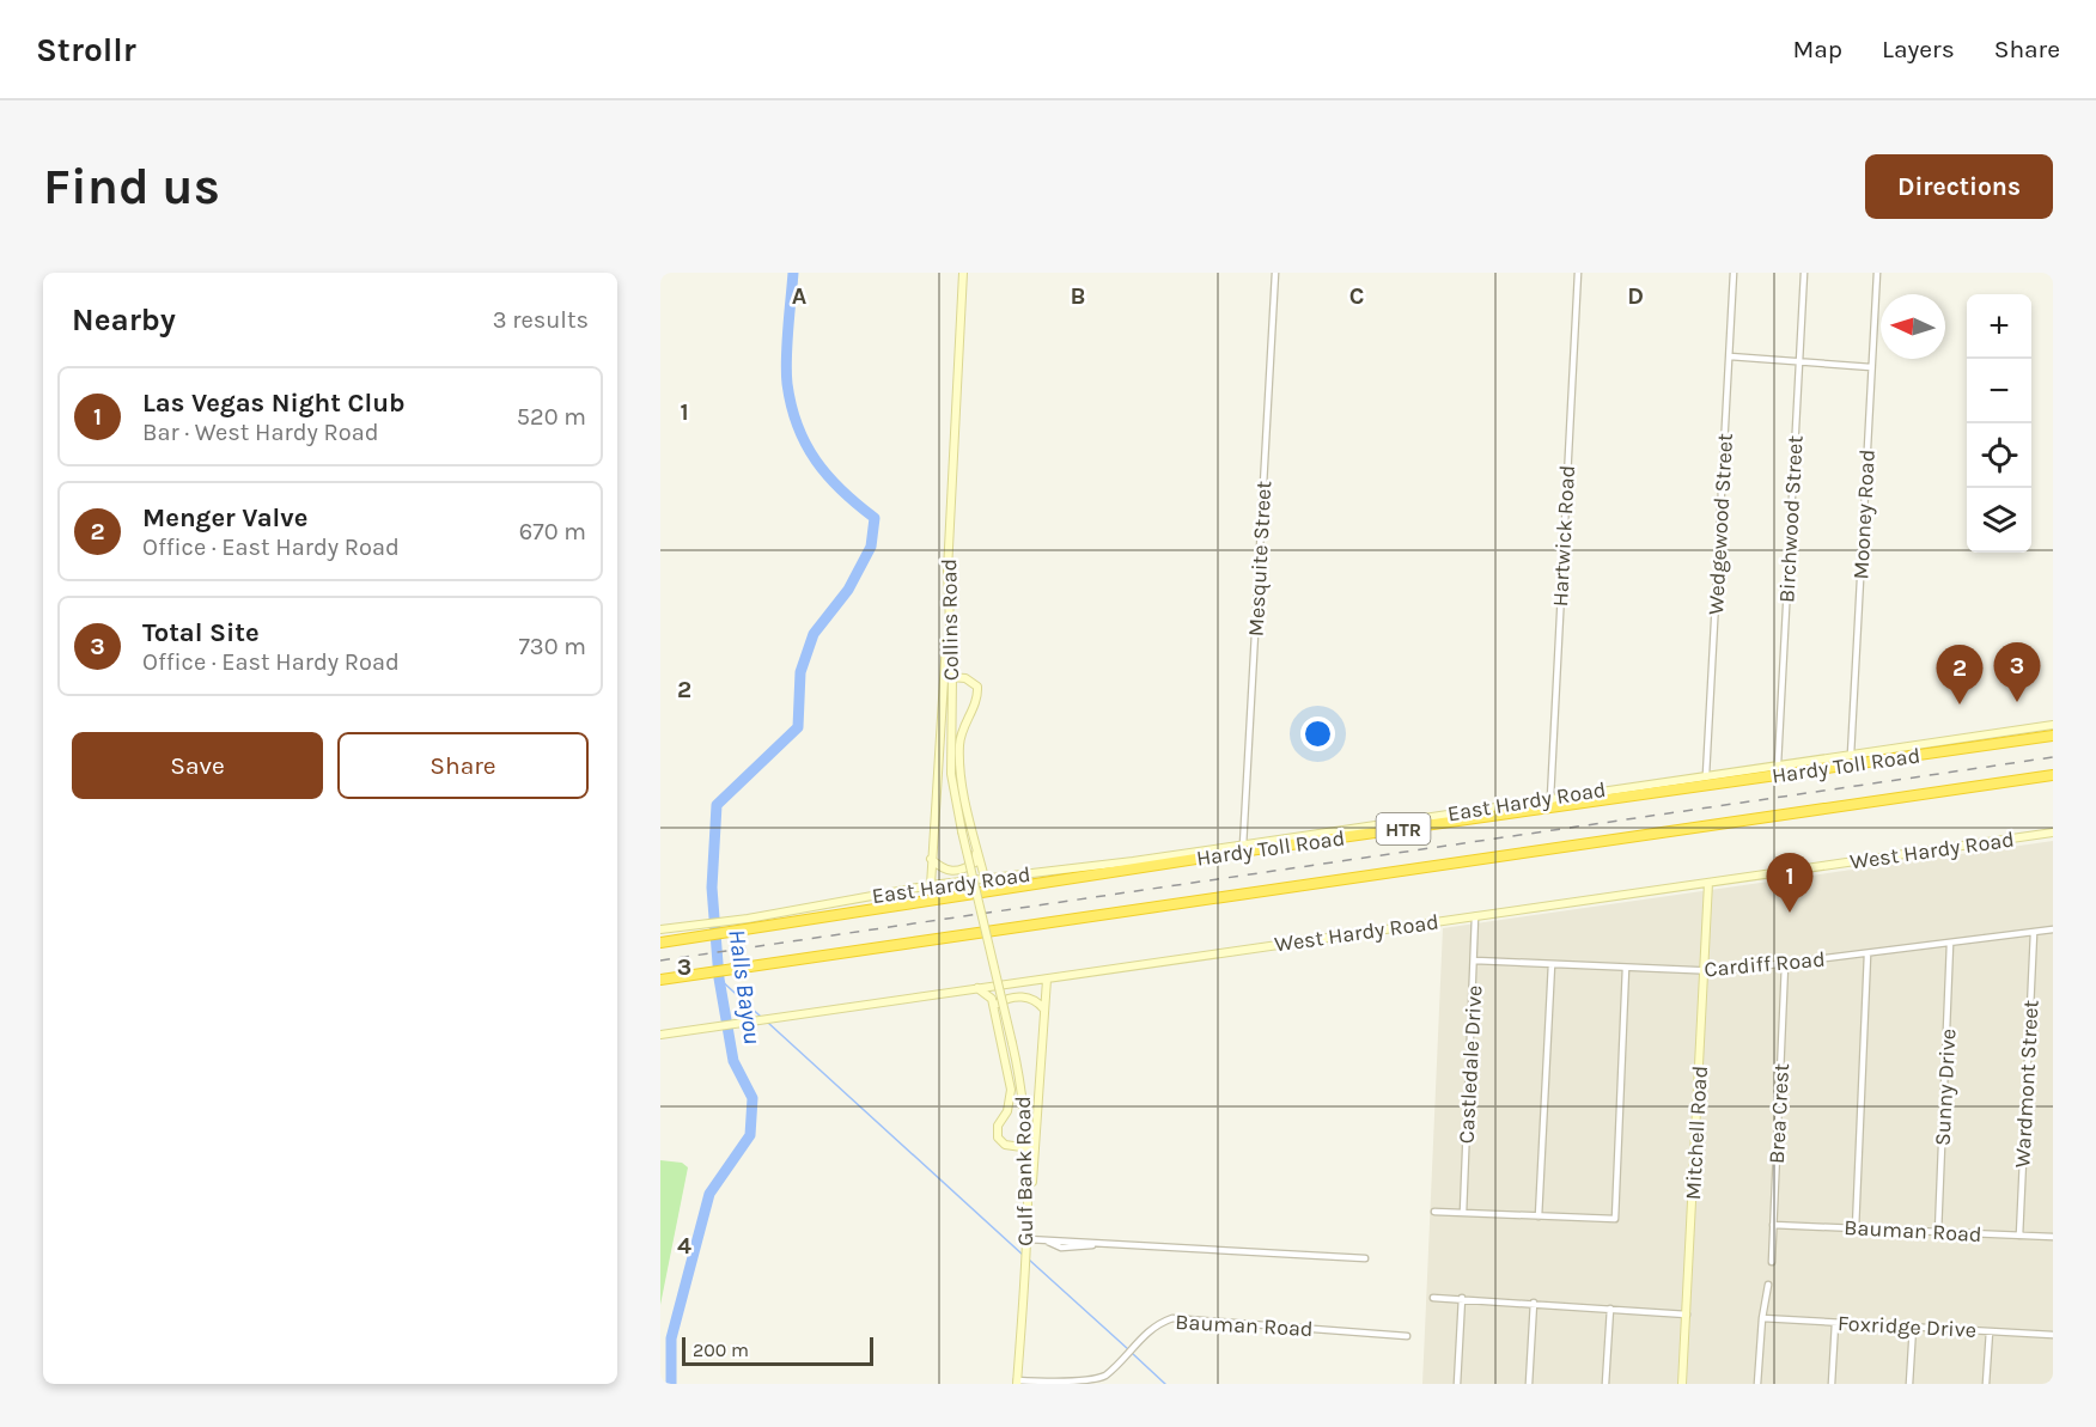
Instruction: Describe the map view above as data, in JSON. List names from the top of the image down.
{
  "streets": {
    "highway": ["Hardy Toll Road", "HTR"],
    "main road": [
      "Collins Road",
      "East Hardy Road",
      "West Hardy Road",
      "Mitchell Road",
      "Gulf Bank Road"
    ],
    "street": [
      "Mooney Road",
      "Birchwood Street",
      "Wedgewood Street",
      "Hartwick Road",
      "Mesquite Street",
      "Cardiff Road",
      "Castledale Drive",
      "Wardmont Street",
      "Sunny Drive",
      "Brea Crest",
      "Bauman Road",
      "Foxridge Drive"
    ]
  },
  "crossings": [
    ["Mooney Road", "East Hardy Road"],
    ["Birchwood Street", "East Hardy Road"],
    ["Wedgewood Street", "East Hardy Road"],
    ["Hartwick Road", "East Hardy Road"],
    ["Mesquite Street", "East Hardy Road"],
    ["Collins Road", "Gulf Bank Road"],
    ["West Hardy Road", "Castledale Drive"],
    ["West Hardy Road", "Mitchell Road"],
    ["Cardiff Road", "Castledale Drive"],
    ["Cardiff Road", "Wardmont Street"],
    ["Cardiff Road", "Sunny Drive"],
    ["Cardiff Road", "Brea Crest"],
    ["Cardiff Road", "Mitchell Road"],
    ["Wardmont Street", "Bauman Road"],
    ["Sunny Drive", "Bauman Road"],
    ["Brea Crest", "Bauman Road"],
    ["Gulf Bank Road", "Bauman Road"]
  ],
  "water": ["Halls Bayou"],
  "scale_bar": "200 m",
  "north": "left",
  "page": {
    "header": "Strollr",
    "nav": ["Map", "Layers", "Share"],
    "buttons": [
      "Directions",
      ["Save", "Share"]
    ],
    "title": "Find us",
    "heading": ["Nearby", "3 results"],
    "map_buttons": ["+", "−"],
    "list": [
      {
        "mark": "1",
        "name": "Las Vegas Night Club",
        "note": "Bar · West Hardy Road",
        "value": "520 m"
      },
      {
        "mark": "2",
        "name": "Menger Valve",
        "note": "Office · East Hardy Road",
        "value": "670 m"
      },
      {
        "mark": "3",
        "name": "Total Site",
        "note": "Office · East Hardy Road",
        "value": "730 m"
      }
    ],
    "pins": ["3", "2", "1"],
    "scale": "200 m"
  },
  "grid": {
    "columns": [
      "A",
      "B",
      "C",
      "D"
    ],
    "rows": [
      "1",
      "2",
      "3",
      "4"
    ]
  }
}
